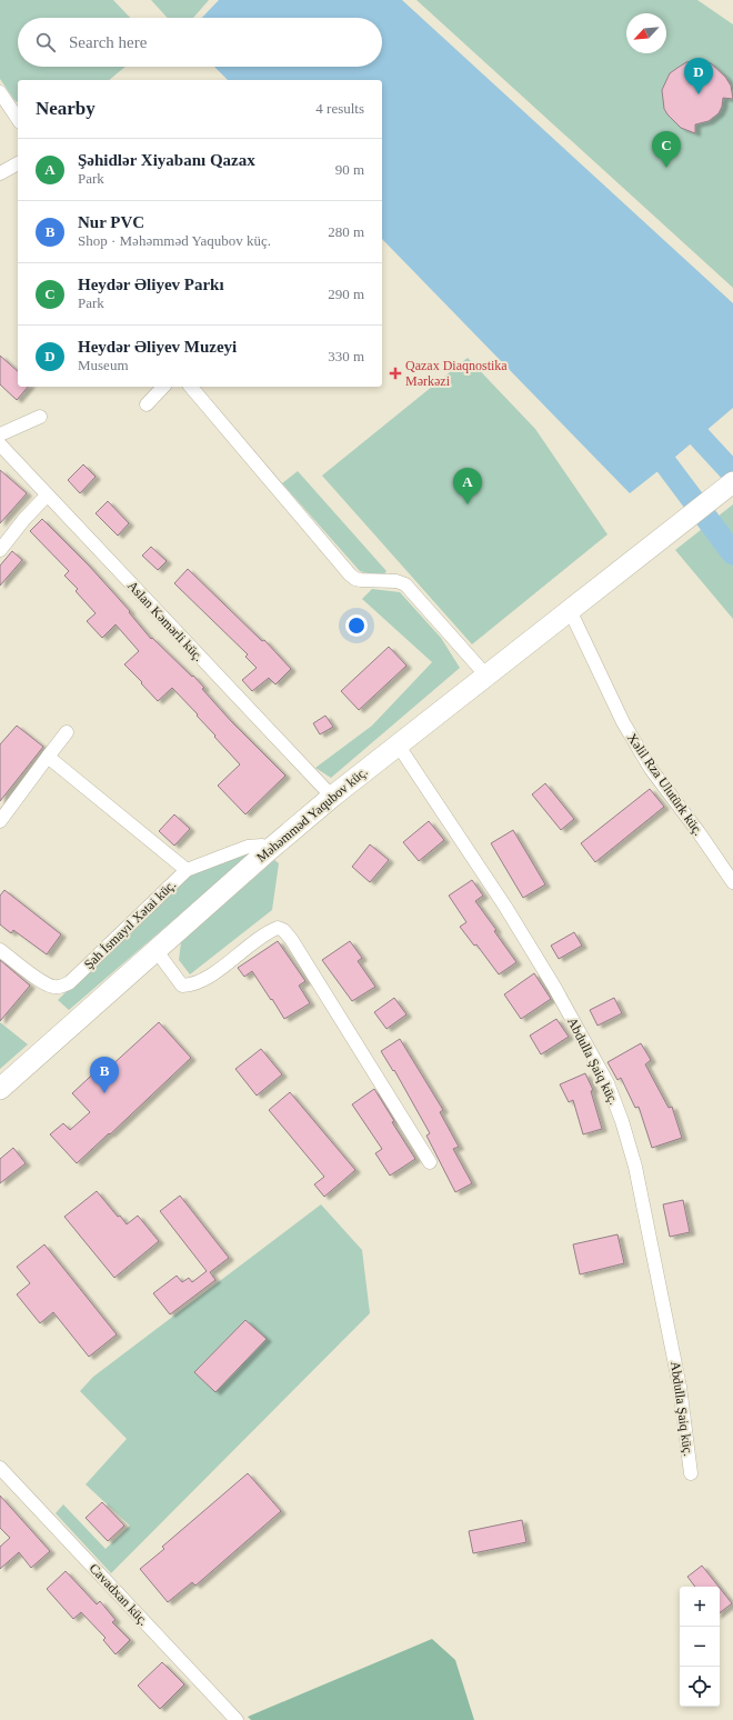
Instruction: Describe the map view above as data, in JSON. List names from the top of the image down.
{
  "streets": {
    "main road": ["Məhəmməd Yaqubov küç."],
    "street": [
      "Aslan Kəmərli küç.",
      "Xəlil Rza Ulutürk küç.",
      "Şah İsmayıl Xətai küç.",
      "Abdulla Şaiq küç.",
      "Cavadxan küç."
    ]
  },
  "crossings": [
    ["Aslan Kəmərli küç.", "Məhəmməd Yaqubov küç."],
    ["Xəlil Rza Ulutürk küç.", "Məhəmməd Yaqubov küç."],
    ["Məhəmməd Yaqubov küç.", "Şah İsmayıl Xətai küç."],
    ["Məhəmməd Yaqubov küç.", "Abdulla Şaiq küç."]
  ],
  "places": {
    "health": ["Qazax Diaqnostika Mərkəzi"]
  },
  "north": "bottom left",
  "page": {
    "search": "Search here",
    "pins": [
      "D",
      "C",
      "A",
      "B"
    ],
    "heading": ["Nearby", "4 results"],
    "list": [
      {
        "mark": "A",
        "name": "Şəhidlər Xiyabanı Qazax",
        "note": "Park",
        "value": "90 m"
      },
      {
        "mark": "B",
        "name": "Nur PVC",
        "note": "Shop · Məhəmməd Yaqubov küç.",
        "value": "280 m"
      },
      {
        "mark": "C",
        "name": "Heydər Əliyev Parkı",
        "note": "Park",
        "value": "290 m"
      },
      {
        "mark": "D",
        "name": "Heydər Əliyev Muzeyi",
        "note": "Museum",
        "value": "330 m"
      }
    ],
    "map_buttons": ["+", "−"]
  }
}
